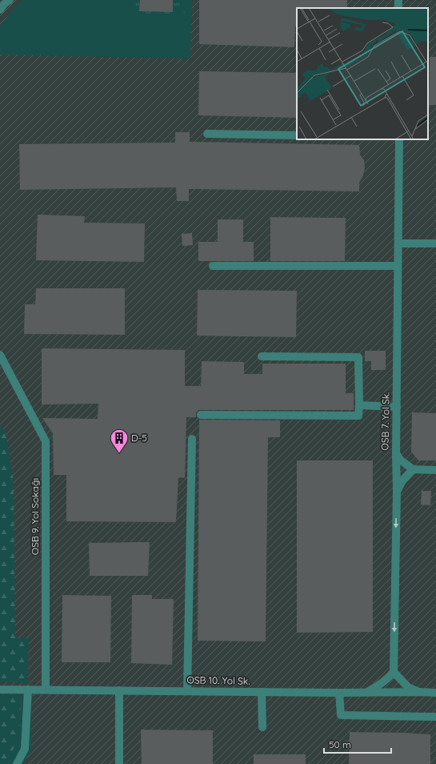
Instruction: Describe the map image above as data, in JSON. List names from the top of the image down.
{
  "streets": {
    "street": ["OSB 7. Yol Sk.", "OSB 9. Yol Sokağı", "OSB 10. Yol Sk."]
  },
  "crossings": [
    ["OSB 9. Yol Sokağı", "OSB 10. Yol Sk."]
  ],
  "places": {
    "building": ["D-5"]
  },
  "scale_bar": "50 m"
}
